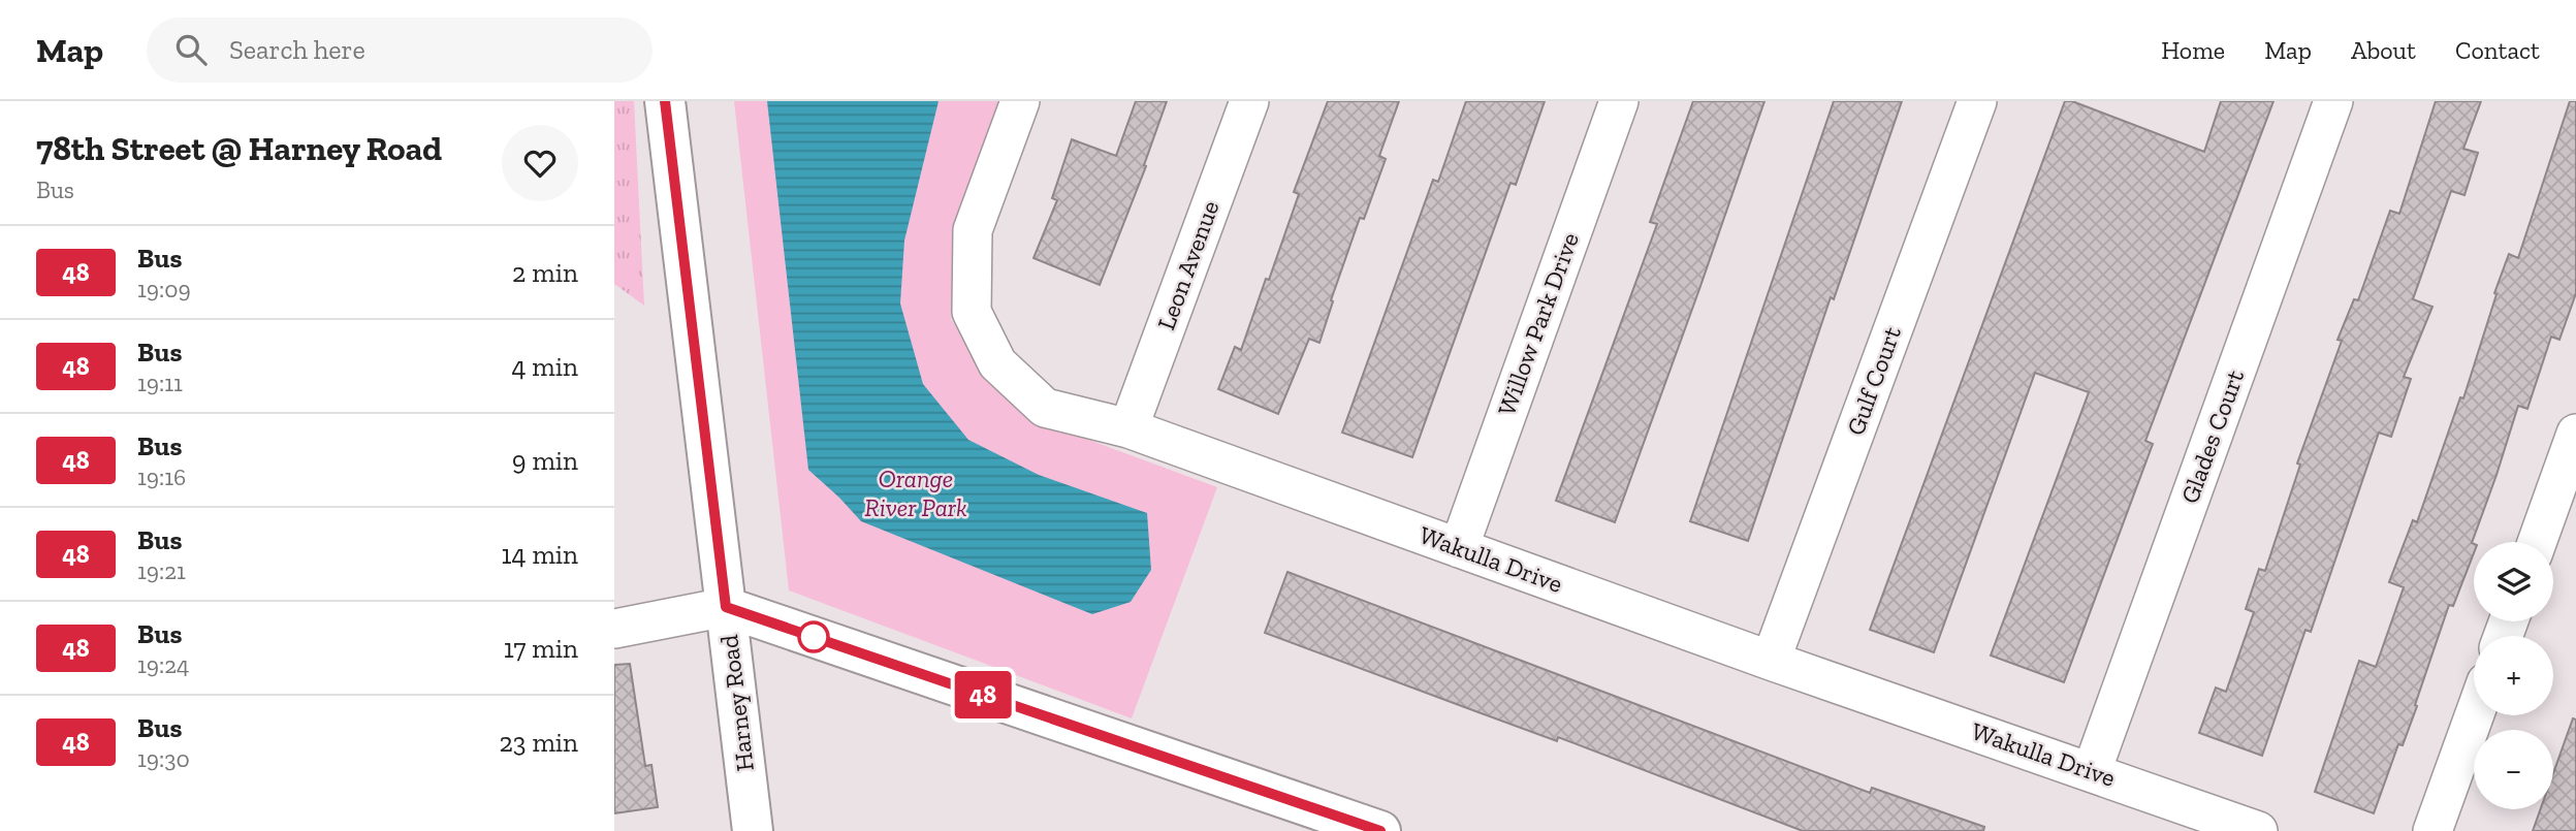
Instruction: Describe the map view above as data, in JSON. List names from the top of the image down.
{
  "streets": {
    "street": [
      "Leon Avenue",
      "Willow Park Drive",
      "Gulf Court",
      "Glades Court",
      "Wakulla Drive",
      "Harney Road"
    ]
  },
  "crossings": [
    ["Leon Avenue", "Wakulla Drive"],
    ["Willow Park Drive", "Wakulla Drive"],
    ["Gulf Court", "Wakulla Drive"],
    ["Glades Court", "Wakulla Drive"]
  ],
  "parks": ["Orange River Park"],
  "lines": ["bus line 48"],
  "page": {
    "header": "Map",
    "search": "Search here",
    "nav": [
      "Home",
      "Map",
      "About",
      "Contact"
    ],
    "heading": ["78th Street @ Harney Road", "Bus"],
    "on_map": "48",
    "list": [
      {
        "mark": "48",
        "name": "Bus",
        "note": "19:09",
        "value": "2 min"
      },
      {
        "mark": "48",
        "name": "Bus",
        "note": "19:11",
        "value": "4 min"
      },
      {
        "mark": "48",
        "name": "Bus",
        "note": "19:16",
        "value": "9 min"
      },
      {
        "mark": "48",
        "name": "Bus",
        "note": "19:21",
        "value": "14 min"
      },
      {
        "mark": "48",
        "name": "Bus",
        "note": "19:24",
        "value": "17 min"
      },
      {
        "mark": "48",
        "name": "Bus",
        "note": "19:30",
        "value": "23 min"
      }
    ],
    "map_buttons": ["+", "−"]
  }
}
